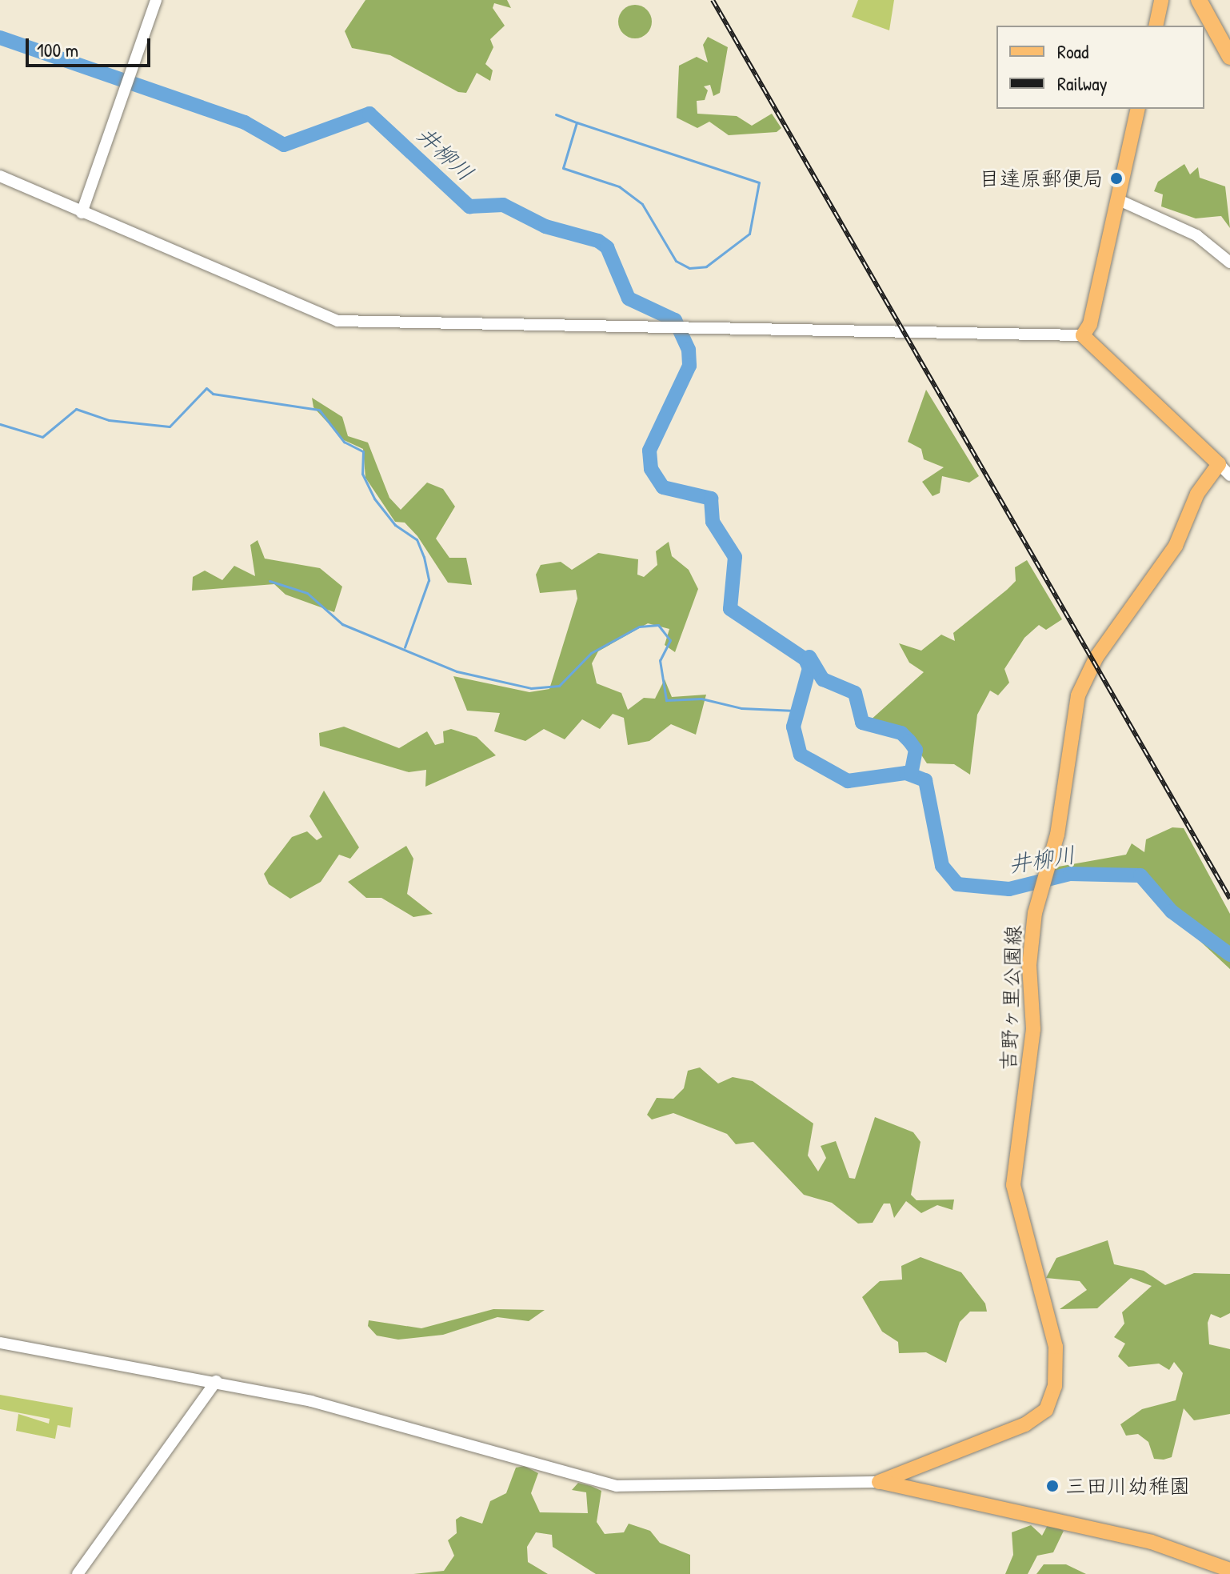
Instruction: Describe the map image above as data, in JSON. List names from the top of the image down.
{
  "streets": {
    "main road": ["吉野ヶ里公園線"]
  },
  "water": ["井柳川"],
  "places": ["目達原郵便局", "三田川幼稚園"],
  "legend": ["Road", "Railway"],
  "scale_bar": "100 m"
}
